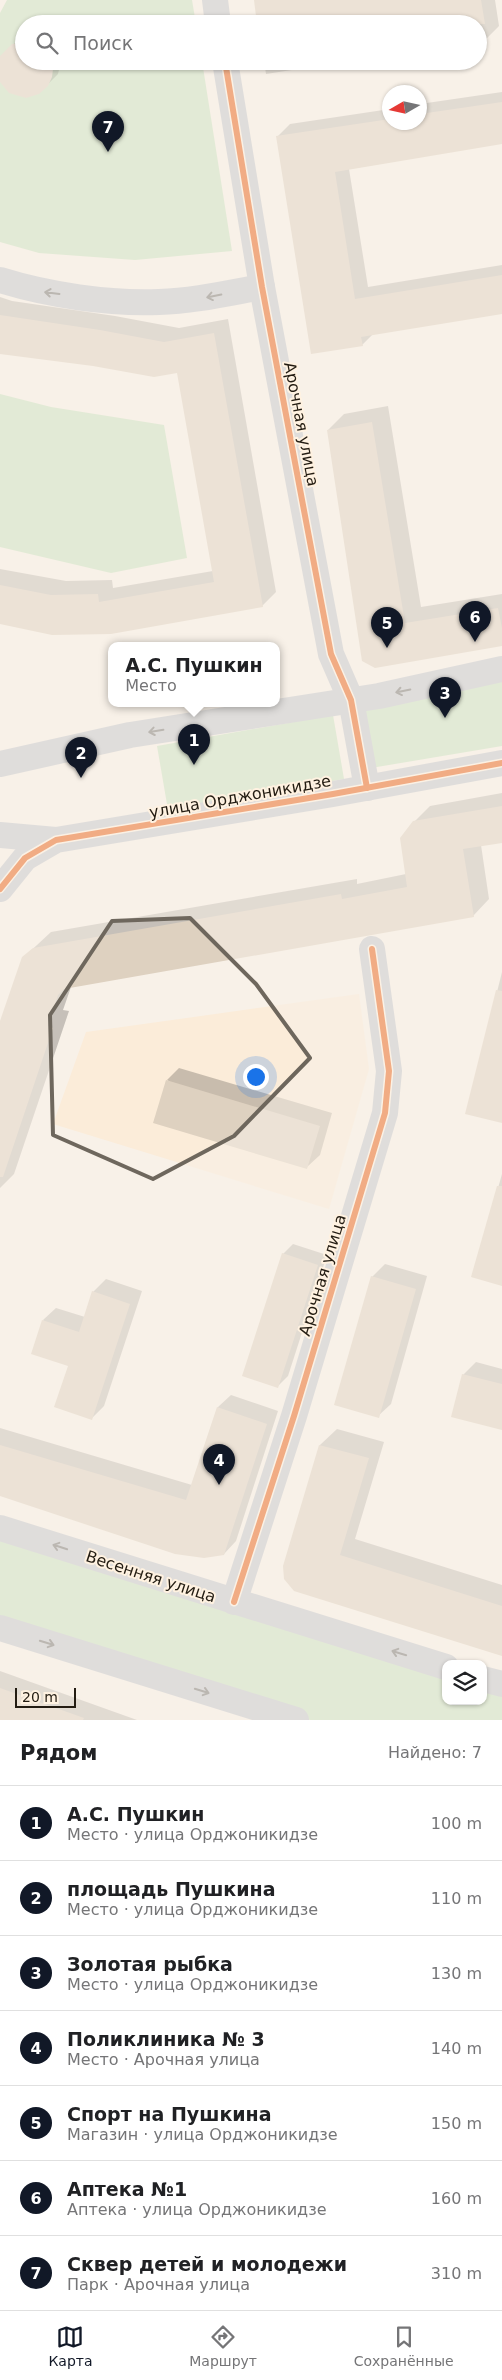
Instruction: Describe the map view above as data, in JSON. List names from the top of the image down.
{
  "streets": {
    "street": ["Арочная улица", "улица Орджоникидзе", "Весенняя улица"]
  },
  "crossings": [
    ["Арочная улица", "улица Орджоникидзе"],
    ["Арочная улица", "Весенняя улица"]
  ],
  "scale_bar": "20 m",
  "north": "left",
  "page": {
    "search": "Поиск",
    "pins": [
      "7",
      "6",
      "5",
      "3",
      "1",
      "2",
      "4"
    ],
    "popup": ["А.С. Пушкин", "Место"],
    "scale": "20 m",
    "heading": ["Рядом", "Найдено: 7"],
    "list": [
      {
        "mark": "1",
        "name": "А.С. Пушкин",
        "note": "Место · улица Орджоникидзе",
        "value": "100 m"
      },
      {
        "mark": "2",
        "name": "площадь Пушкина",
        "note": "Место · улица Орджоникидзе",
        "value": "110 m"
      },
      {
        "mark": "3",
        "name": "Золотая рыбка",
        "note": "Место · улица Орджоникидзе",
        "value": "130 m"
      },
      {
        "mark": "4",
        "name": "Поликлиника № 3",
        "note": "Место · Арочная улица",
        "value": "140 m"
      },
      {
        "mark": "5",
        "name": "Спорт на Пушкина",
        "note": "Магазин · улица Орджоникидзе",
        "value": "150 m"
      },
      {
        "mark": "6",
        "name": "Аптека №1",
        "note": "Аптека · улица Орджоникидзе",
        "value": "160 m"
      },
      {
        "mark": "7",
        "name": "Сквер детей и молодежи",
        "note": "Парк · Арочная улица",
        "value": "310 m"
      }
    ],
    "nav": ["Карта", "Маршрут", "Сохранённые"]
  }
}
